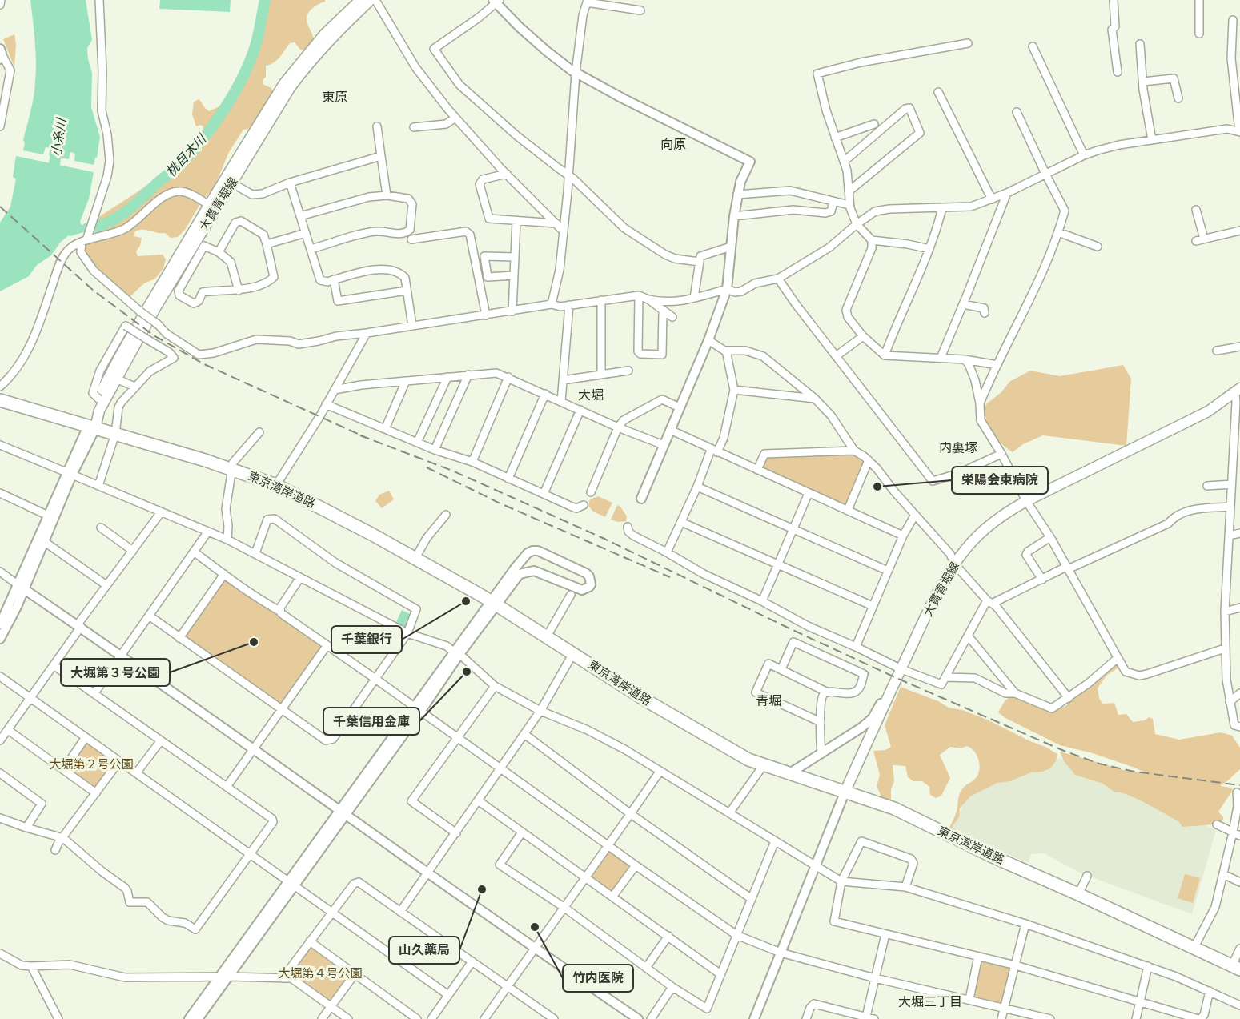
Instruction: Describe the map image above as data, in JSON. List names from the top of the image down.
{
  "streets": {
    "highway": ["東京湾岸道路"],
    "main road": ["大貫青堀線"]
  },
  "crossings": [
    ["大貫青堀線", "東京湾岸道路"]
  ],
  "districts": [
    "東原",
    "向原",
    "大堀",
    "内裏塚",
    "青堀",
    "大堀三丁目"
  ],
  "water": ["小糸川", "桃目木川"],
  "parks": ["大堀第２号公園", "大堀第４号公園"],
  "places": [
    "栄陽会東病院",
    "千葉銀行",
    "大堀第３号公園",
    "千葉信用金庫",
    "山久薬局",
    "竹内医院"
  ]
}
